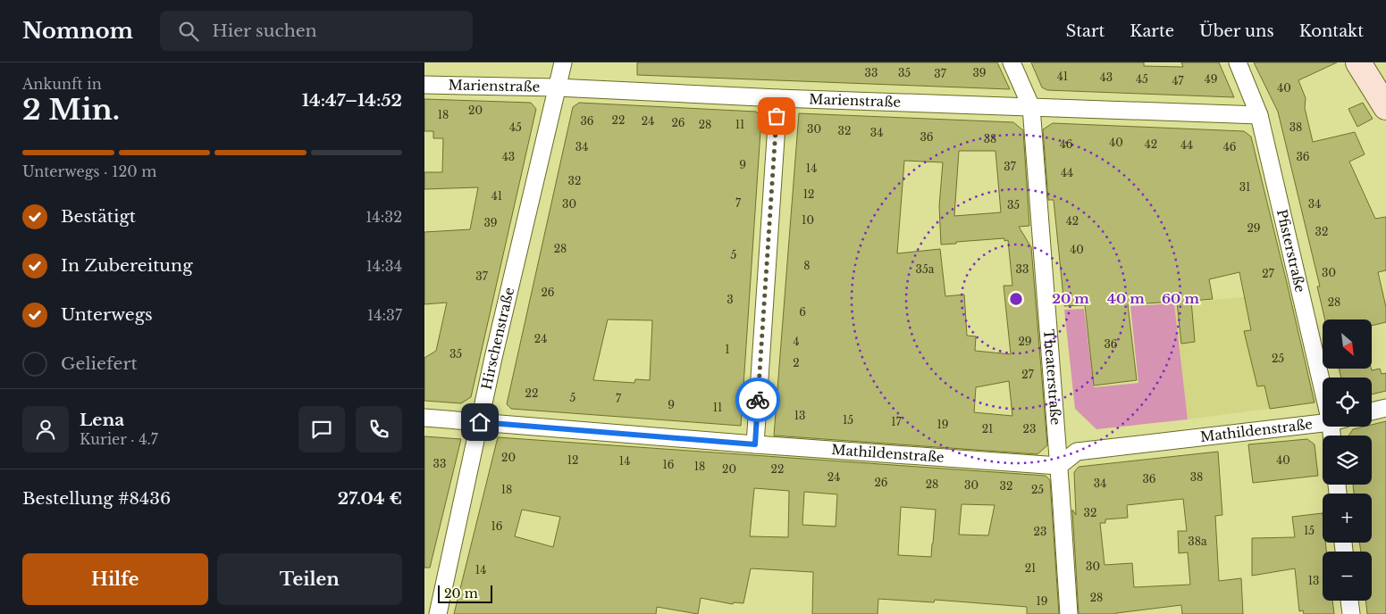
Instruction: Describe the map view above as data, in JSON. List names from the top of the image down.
{
  "streets": {
    "street": [
      "Marienstraße",
      "Pfisterstraße",
      "Hirschenstraße",
      "Theaterstraße",
      "Mathildenstraße"
    ]
  },
  "crossings": [
    ["Marienstraße", "Pfisterstraße"],
    ["Marienstraße", "Hirschenstraße"],
    ["Marienstraße", "Theaterstraße"],
    ["Hirschenstraße", "Mathildenstraße"],
    ["Theaterstraße", "Mathildenstraße"]
  ],
  "house_numbers": [
    "33",
    "35",
    "39",
    "37",
    "41",
    "43",
    "45",
    "49",
    "47",
    "40",
    "20",
    "18",
    "22",
    "36",
    "24",
    "26",
    "28",
    "11",
    "45",
    "38",
    "30",
    "32",
    "34",
    "36",
    "38",
    "40",
    "46",
    "42",
    "44",
    "34",
    "46",
    "43",
    "36",
    "9",
    "37",
    "14",
    "44",
    "32",
    "31",
    "12",
    "41",
    "7",
    "30",
    "34",
    "35",
    "10",
    "42",
    "39",
    "29",
    "32",
    "28",
    "40",
    "5",
    "8",
    "35a",
    "33",
    "30",
    "27",
    "37",
    "26",
    "3",
    "28",
    "6",
    "24",
    "4",
    "29",
    "36",
    "1",
    "35",
    "25",
    "2",
    "27",
    "22",
    "5",
    "7",
    "9",
    "11",
    "13",
    "15",
    "17",
    "19",
    "21",
    "23",
    "20",
    "12",
    "40",
    "14",
    "33",
    "16",
    "18",
    "20",
    "22",
    "24",
    "38",
    "36",
    "26",
    "34",
    "28",
    "30",
    "32",
    "18",
    "25",
    "32",
    "16",
    "15",
    "23",
    "38a",
    "30",
    "21",
    "14",
    "13",
    "28",
    "19"
  ],
  "scale_bar": "20 m",
  "north": "bottom right",
  "page": {
    "header": "Nomnom",
    "search": "Hier suchen",
    "nav": [
      "Start",
      "Karte",
      "Über uns",
      "Kontakt"
    ],
    "heading": ["2 Min.", "Ankunft in", "14:47–14:52"],
    "panel": [
      "Lena",
      "Kurier · 4.7",
      "Bestellung #8436",
      "27.04 €"
    ],
    "bar": "Unterwegs · 120 m",
    "list": [
      ["Bestätigt", "14:32"],
      ["In Zubereitung", "14:34"],
      ["Unterwegs", "14:37"],
      "Geliefert"
    ],
    "map_buttons": ["+", "−"],
    "buttons": ["Hilfe", "Teilen"],
    "scale": "20 m"
  },
  "rings": ["20 m", "40 m", "60 m"]
}
